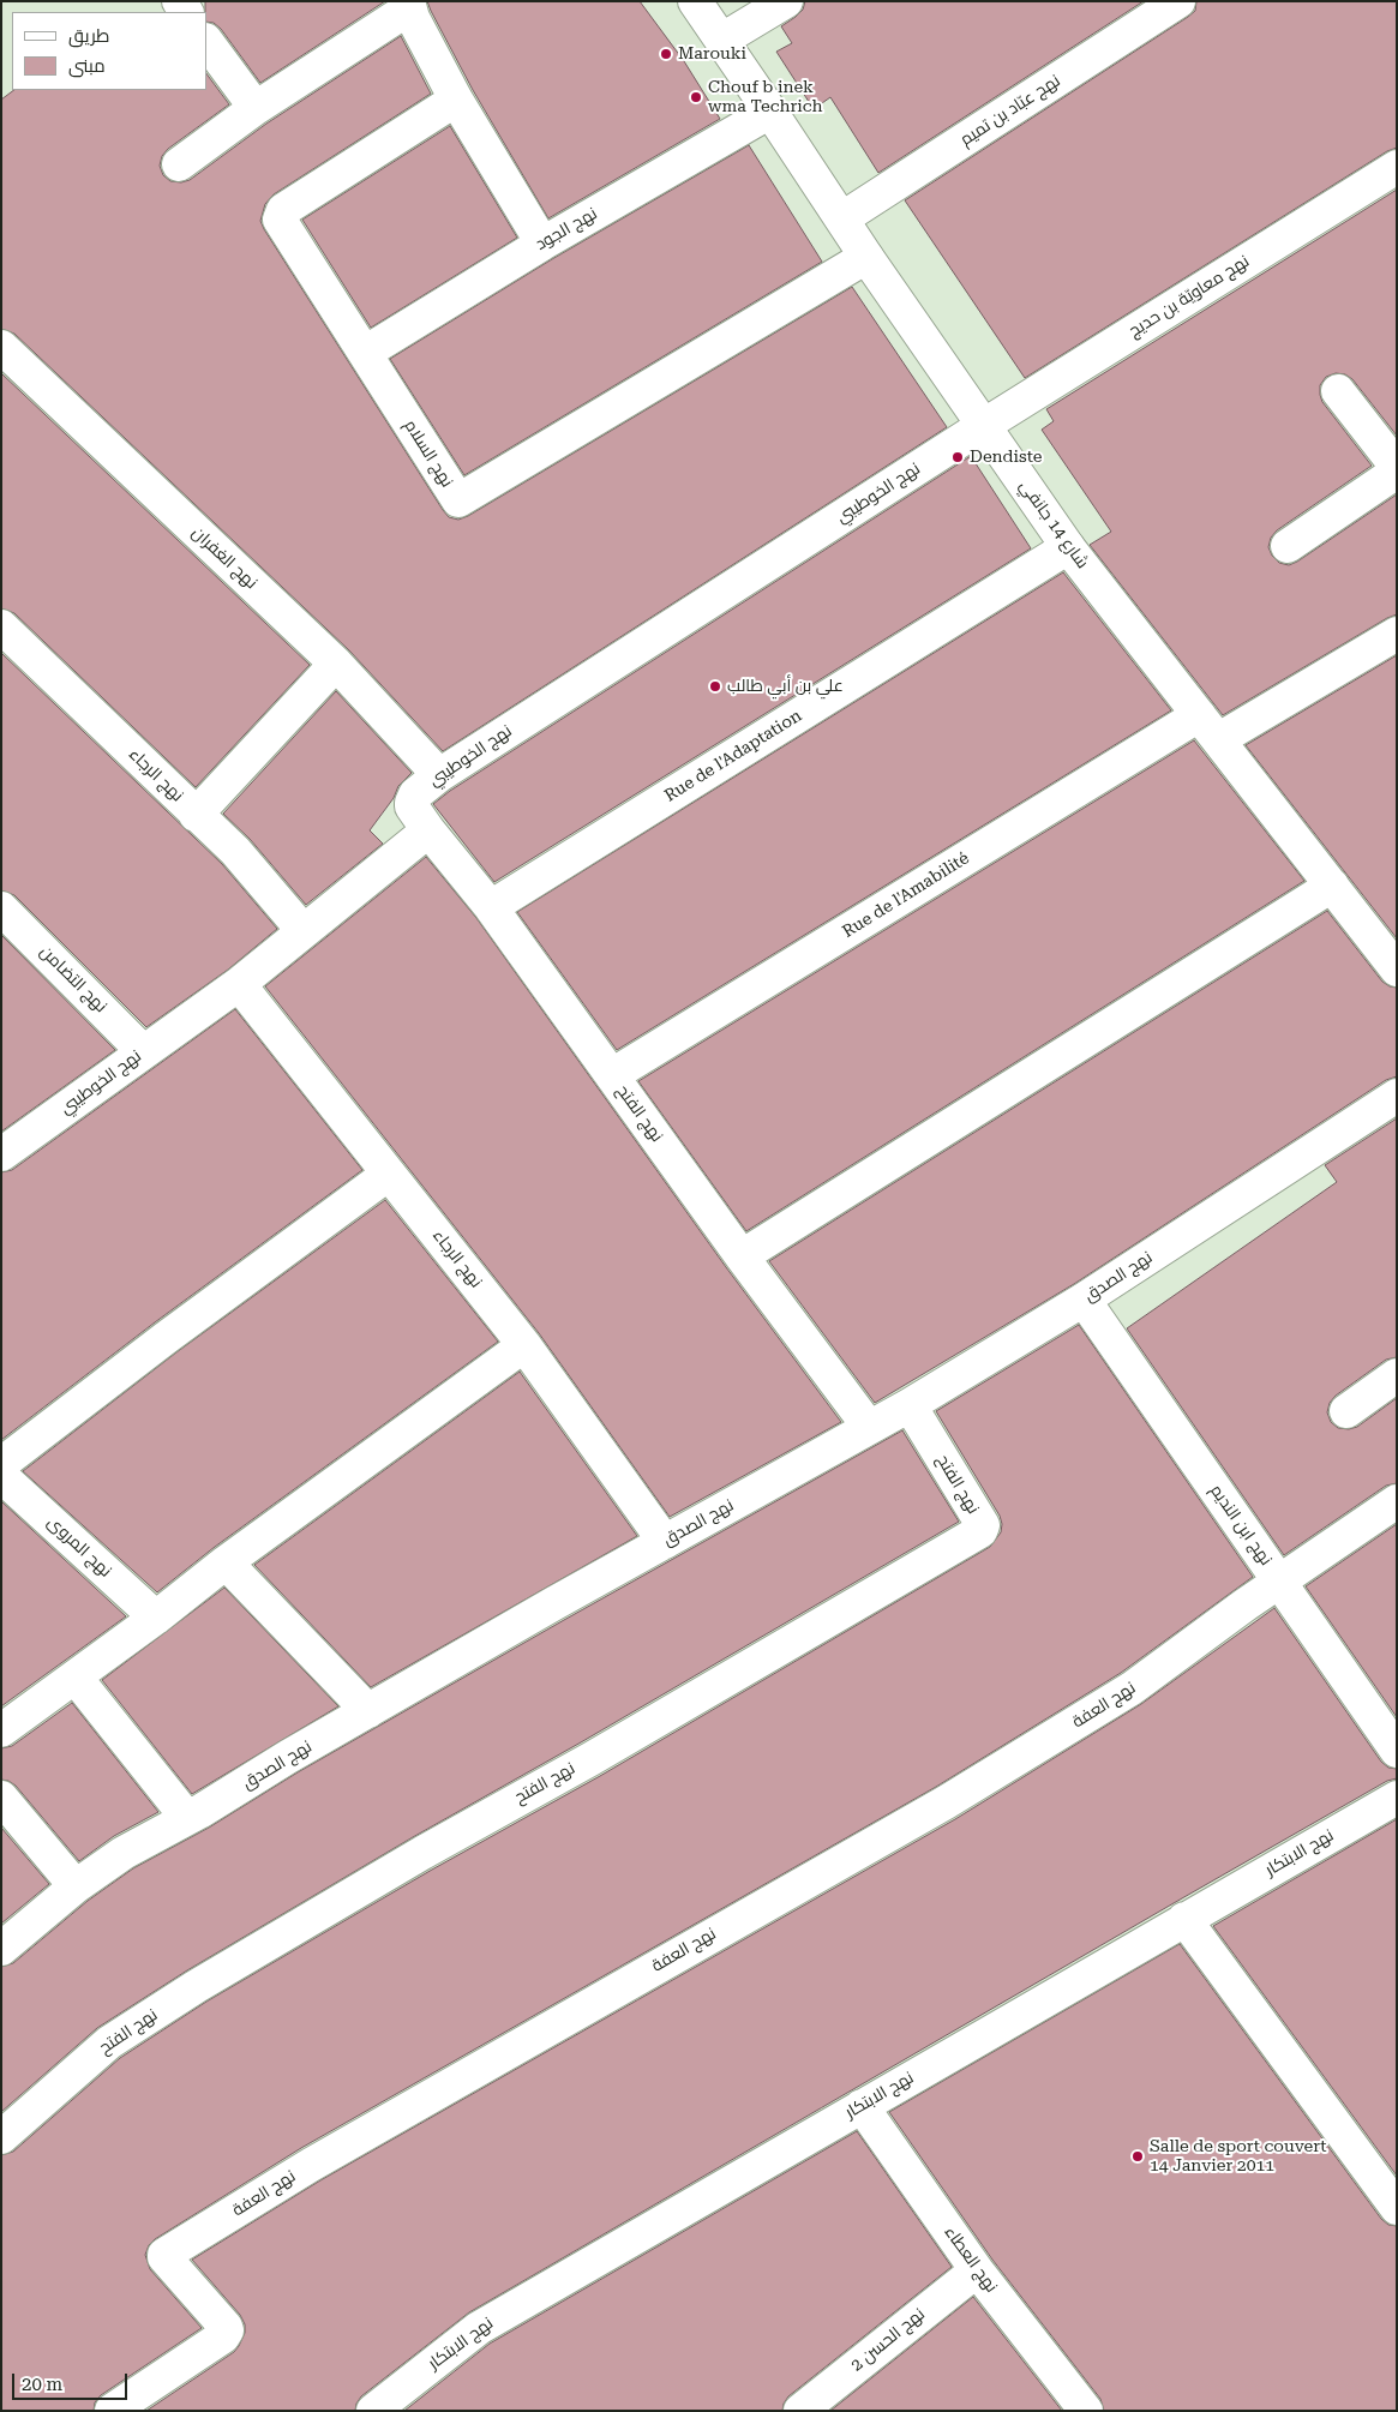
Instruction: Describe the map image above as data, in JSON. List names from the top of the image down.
{
  "streets": {
    "street": [
      "نهج عبّاد بن تميم",
      "نهج الجود",
      "نهج معاويّة بن حديج",
      "نهج السلام",
      "نهج الخوطيبي",
      "شارع 14 جانفي",
      "نهج الغفران",
      "Rue de l'Adaptation",
      "نهج الرجاء",
      "Rue de l'Amabilité",
      "نهج التضامن",
      "نهج الفتح",
      "نهج الصدق",
      "نهج ابن النديم",
      "نهج المروى",
      "نهج العفة",
      "نهج الابتكار",
      "نهج العطاء",
      "نهج الحسن 2"
    ]
  },
  "crossings": [
    ["نهج عبّاد بن تميم", "شارع 14 جانفي"],
    ["نهج الجود", "نهج السلام"],
    ["نهج الجود", "شارع 14 جانفي"],
    ["نهج معاويّة بن حديج", "نهج الخوطيبي"],
    ["نهج معاويّة بن حديج", "شارع 14 جانفي"],
    ["نهج السلام", "شارع 14 جانفي"],
    ["نهج الخوطيبي", "شارع 14 جانفي"],
    ["نهج الخوطيبي", "نهج الغفران"],
    ["نهج الخوطيبي", "نهج الرجاء"],
    ["نهج الخوطيبي", "نهج التضامن"],
    ["نهج الخوطيبي", "نهج الفتح"],
    ["شارع 14 جانفي", "Rue de l'Adaptation"],
    ["شارع 14 جانفي", "Rue de l'Amabilité"],
    ["Rue de l'Adaptation", "نهج الفتح"],
    ["نهج الرجاء", "نهج الصدق"],
    ["Rue de l'Amabilité", "نهج الفتح"],
    ["نهج الفتح", "نهج الصدق"],
    ["نهج الصدق", "نهج ابن النديم"],
    ["نهج ابن النديم", "نهج العفة"],
    ["نهج الابتكار", "نهج العطاء"],
    ["نهج العطاء", "نهج الحسن 2"]
  ],
  "places": [
    "Marouki",
    "Chouf b inek wma Techrich",
    "Dendiste",
    "علي بن أبي طالب",
    "Salle de sport couvert 14 Janvier 2011"
  ],
  "legend": ["طريق", "مبنى"],
  "scale_bar": "20 m"
}
